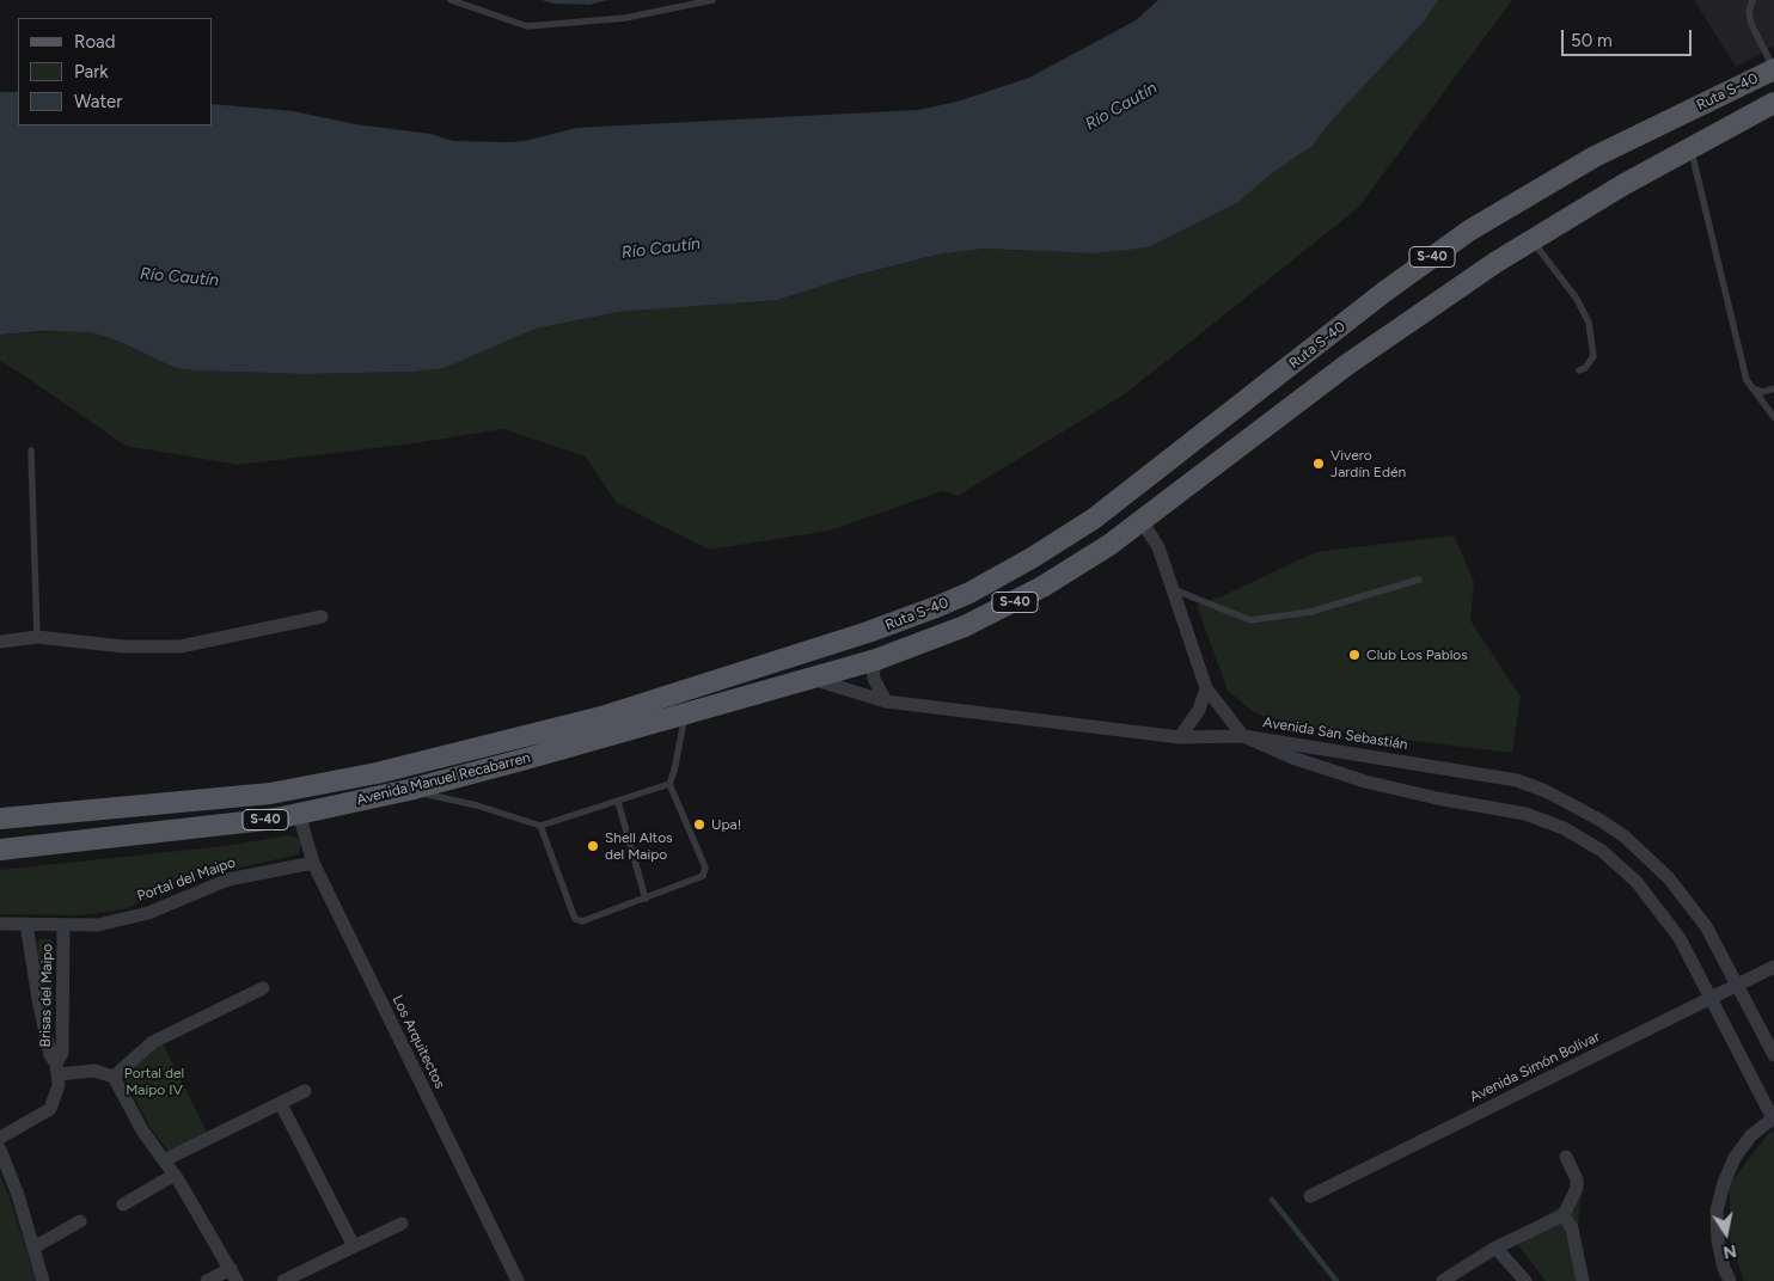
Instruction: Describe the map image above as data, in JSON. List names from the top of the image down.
{
  "streets": {
    "main road": ["Ruta S-40", "S-40", "Avenida Manuel Recabarren"],
    "street": [
      "Avenida San Sebastián",
      "Portal del Maipo",
      "Brisas del Maipo",
      "Los Arquitectos",
      "Avenida Simón Bolívar"
    ]
  },
  "crossings": [
    ["Ruta S-40", "Avenida Manuel Recabarren"],
    ["Avenida San Sebastián", "Avenida Simón Bolívar"],
    ["Avenida Manuel Recabarren", "Los Arquitectos"],
    ["Portal del Maipo", "Brisas del Maipo"],
    ["Portal del Maipo", "Los Arquitectos"]
  ],
  "water": ["Río Cautín"],
  "parks": ["Portal del Maipo IV"],
  "places": [
    "Vivero Jardín Edén",
    "Club Los Pablos",
    "Upa!",
    "Shell Altos del Maipo"
  ],
  "legend": ["Road", "Park", "Water"],
  "scale_bar": "50 m",
  "north": "bottom"
}
